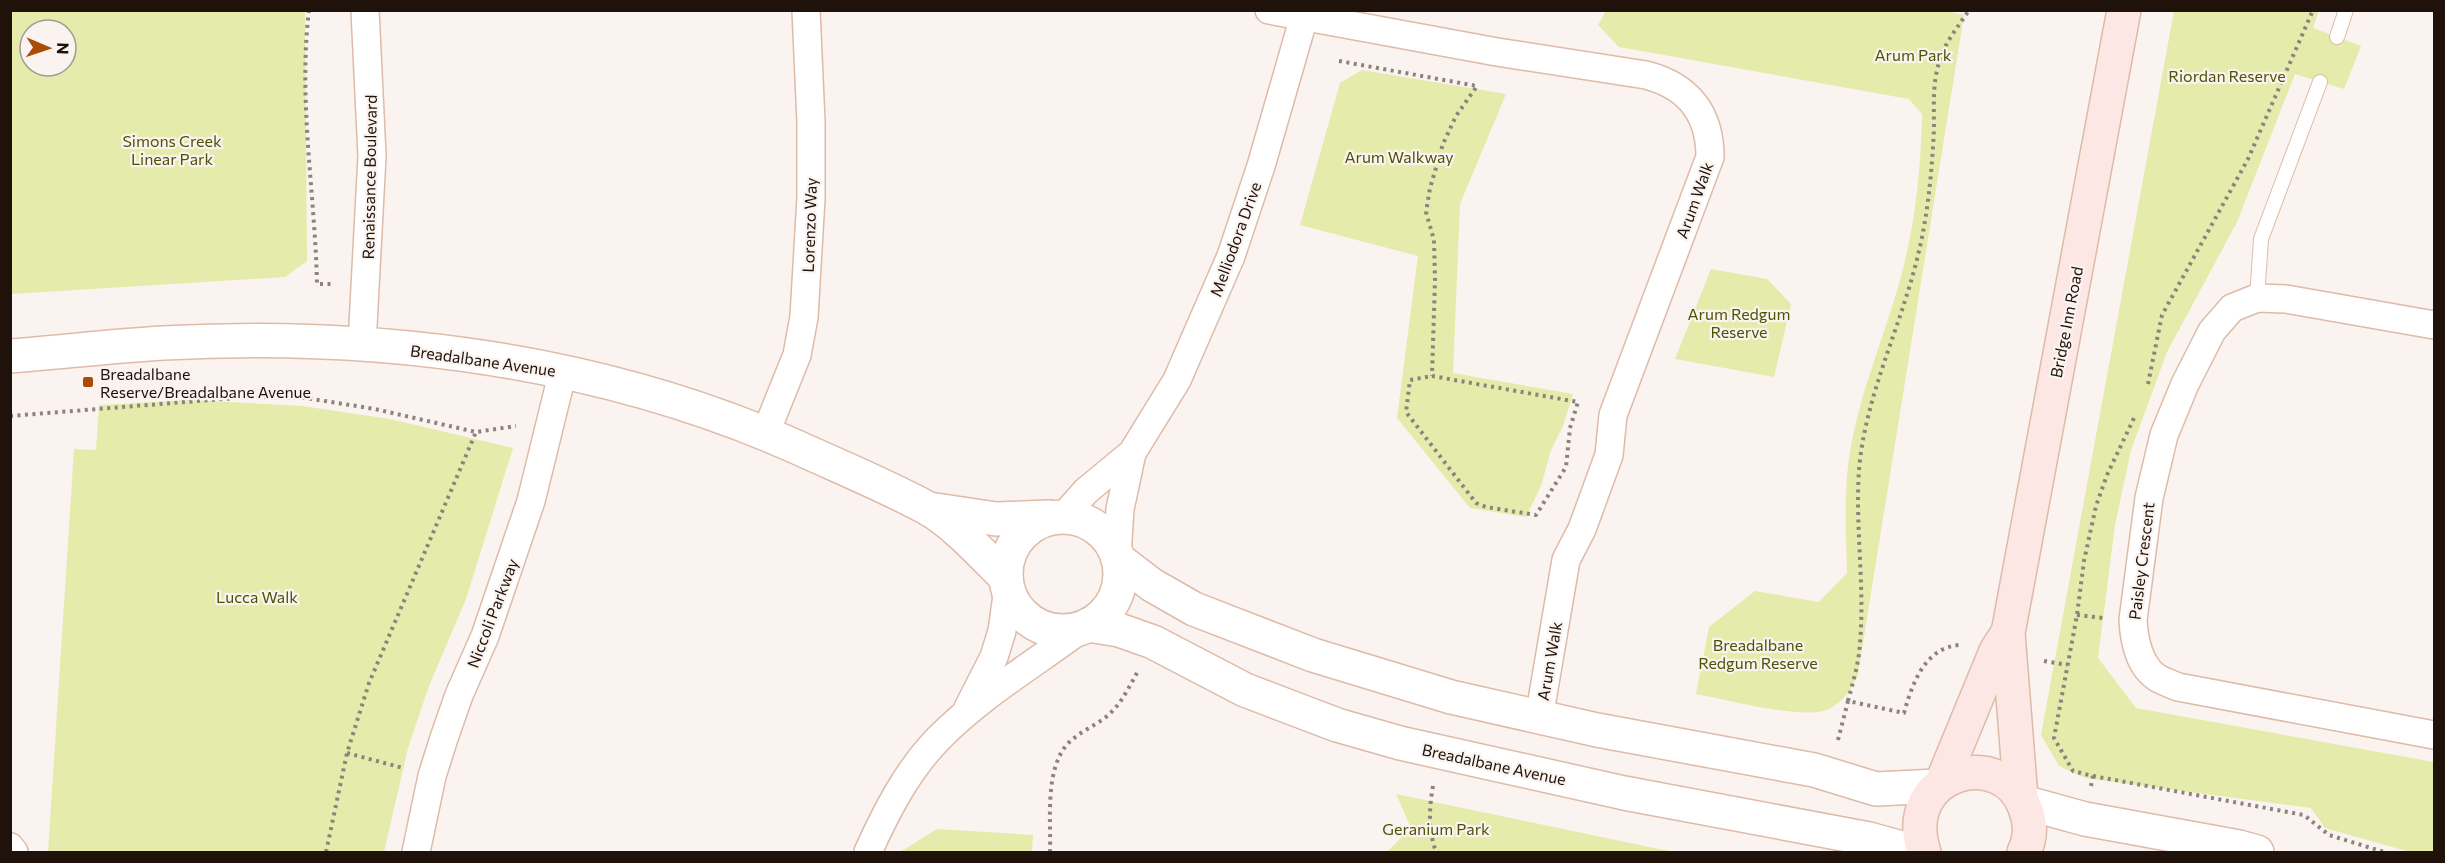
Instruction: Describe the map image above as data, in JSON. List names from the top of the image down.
{
  "streets": {
    "main road": ["Bridge Inn Road"],
    "street": [
      "Renaissance Boulevard",
      "Arum Walk",
      "Lorenzo Way",
      "Melliodora Drive",
      "Breadalbane Avenue",
      "Paisley Crescent",
      "Niccoli Parkway"
    ]
  },
  "crossings": [
    ["Renaissance Boulevard", "Breadalbane Avenue"],
    ["Arum Walk", "Melliodora Drive"],
    ["Lorenzo Way", "Breadalbane Avenue"],
    ["Melliodora Drive", "Breadalbane Avenue"],
    ["Breadalbane Avenue", "Niccoli Parkway"]
  ],
  "parks": [
    "Arum Park",
    "Riordan Reserve",
    "Simons Creek Linear Park",
    "Arum Walkway",
    "Arum Redgum Reserve",
    "Lucca Walk",
    "Breadalbane Redgum Reserve",
    "Geranium Park"
  ],
  "places": {
    "transit": ["Breadalbane Reserve/Breadalbane Avenue"]
  },
  "north": "right"
}
